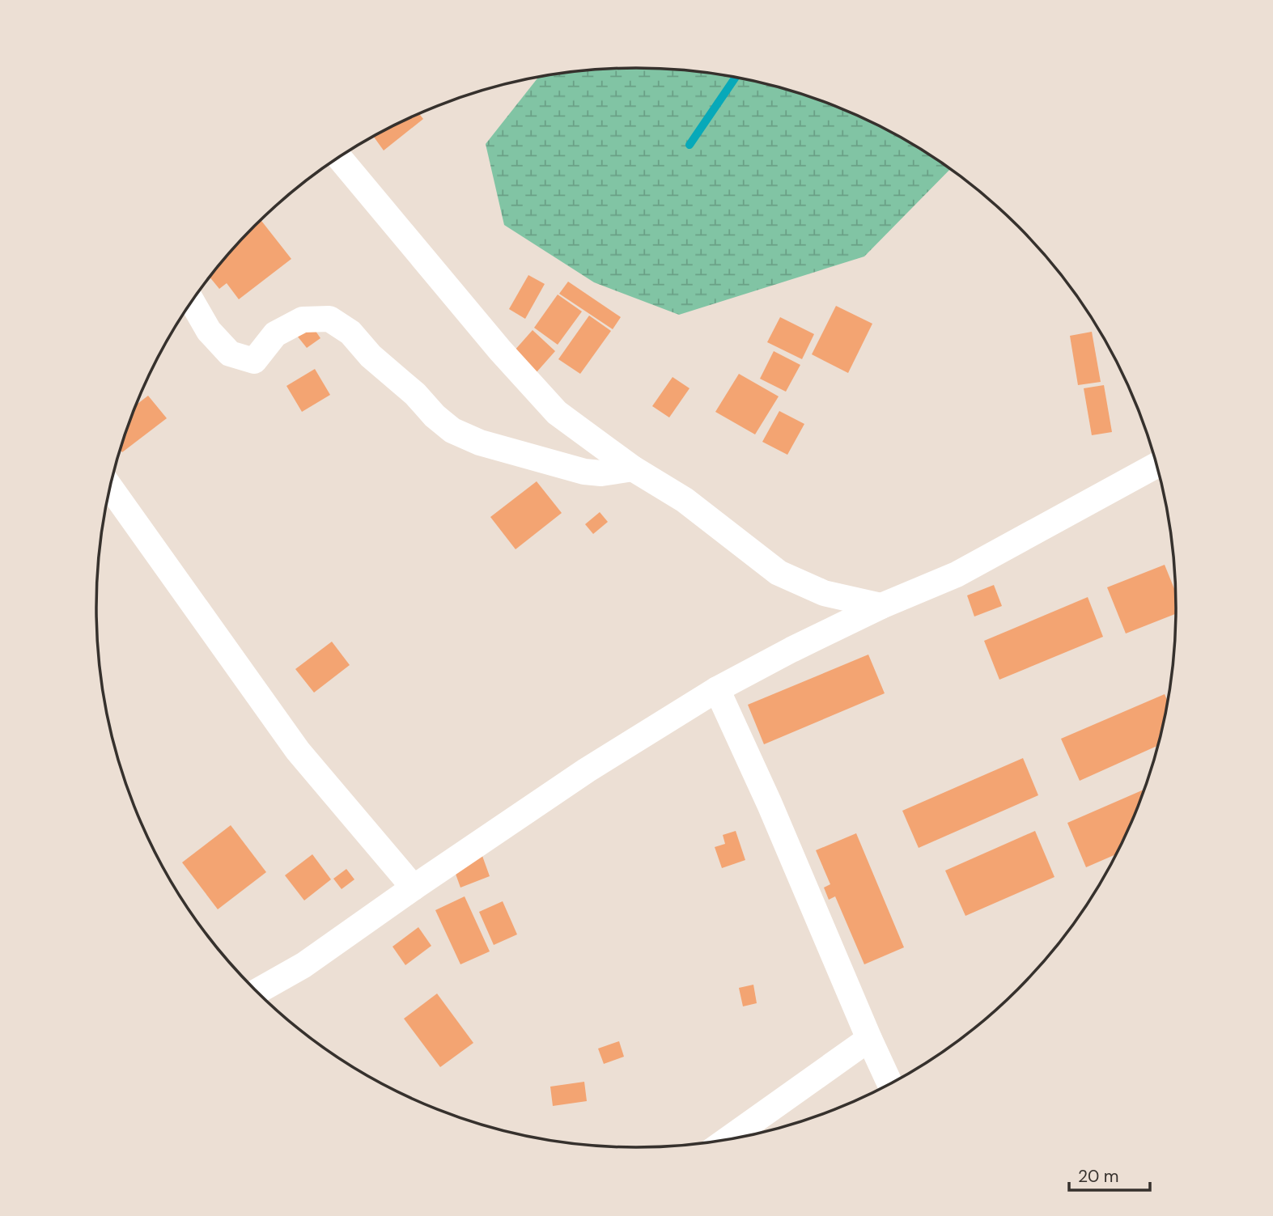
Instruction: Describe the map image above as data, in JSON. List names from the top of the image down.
{
  "scale_bar": "20 m"
}
